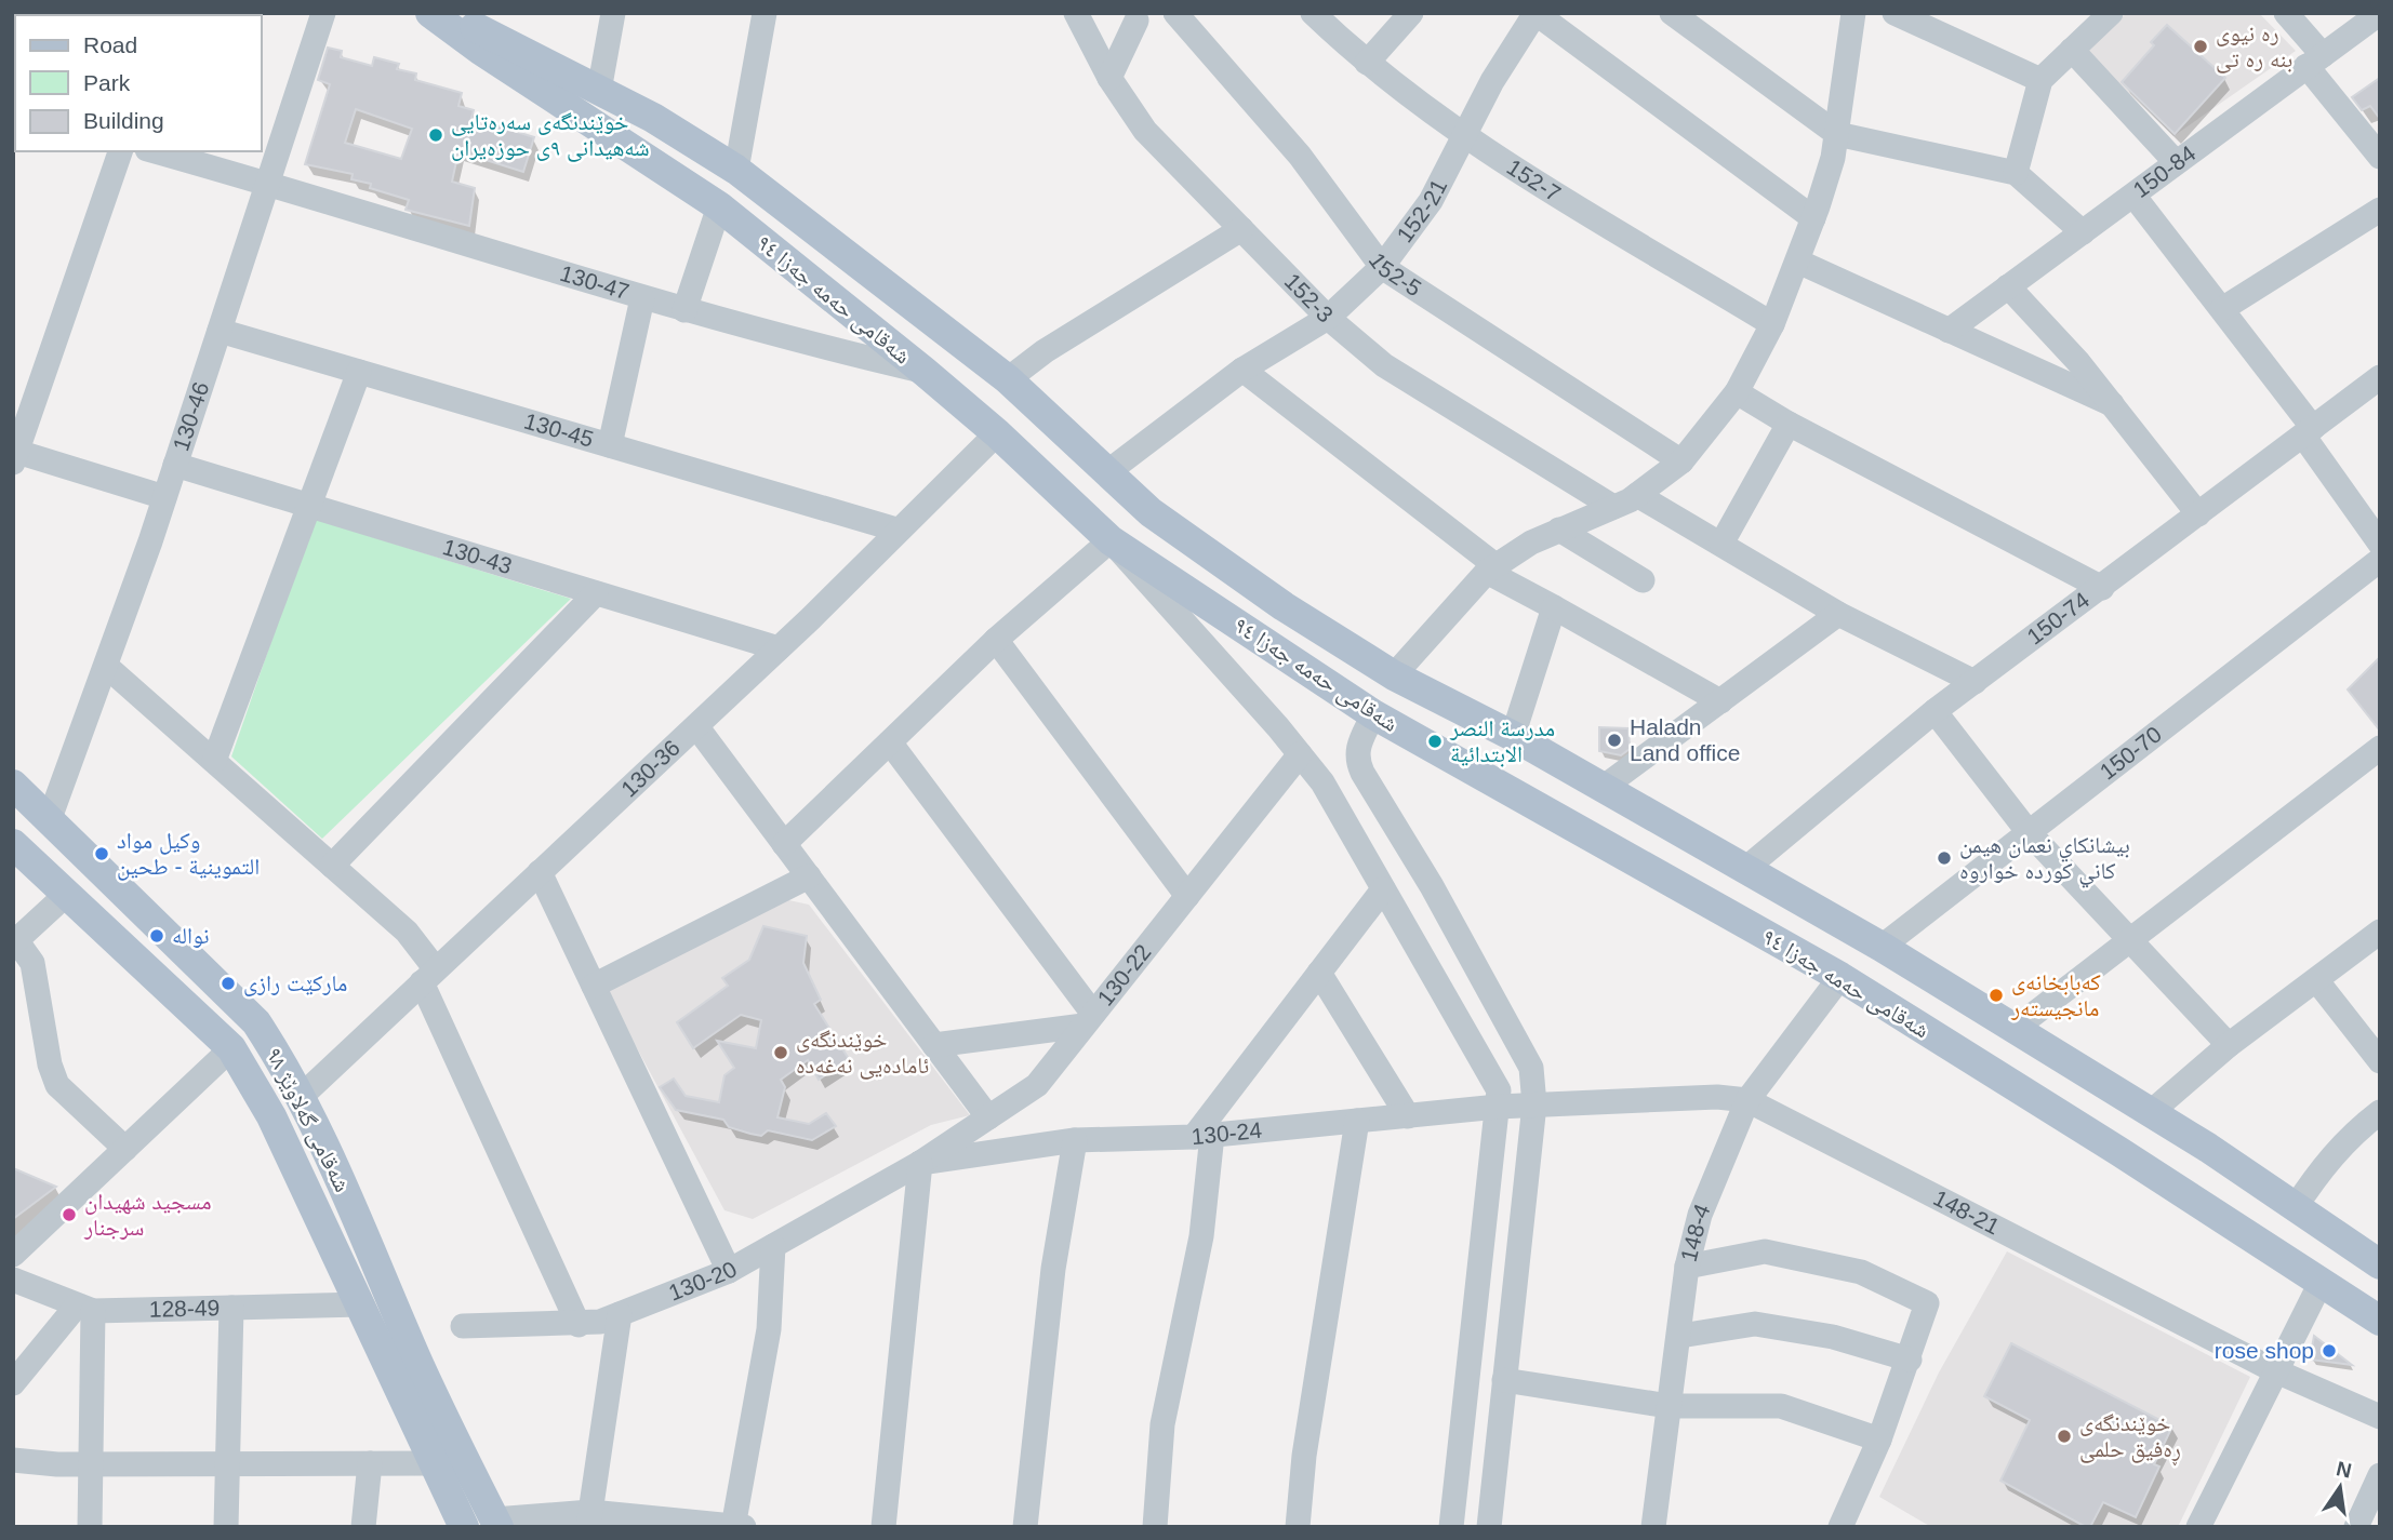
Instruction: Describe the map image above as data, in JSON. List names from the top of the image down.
{
  "streets": {
    "main road": ["شەقامی حەمە جەزا ٩٤", "شەقامی گەلاوێژ ٩٨"],
    "street": [
      "150-84",
      "152-7",
      "152-21",
      "152-5",
      "130-47",
      "152-3",
      "130-46",
      "130-45",
      "130-43",
      "150-74",
      "150-70",
      "130-36",
      "130-22",
      "130-24",
      "148-21",
      "148-4",
      "130-20",
      "128-49"
    ]
  },
  "crossings": [
    ["152-7", "152-21"],
    ["152-21", "152-5"],
    ["152-21", "152-3"],
    ["152-21", "شەقامی حەمە جەزا ٩٤"],
    ["130-47", "شەقامی حەمە جەزا ٩٤"],
    ["130-47", "130-46"],
    ["شەقامی حەمە جەزا ٩٤", "150-74"],
    ["شەقامی حەمە جەزا ٩٤", "150-70"],
    ["شەقامی حەمە جەزا ٩٤", "130-36"],
    ["شەقامی حەمە جەزا ٩٤", "148-4"],
    ["130-46", "130-45"],
    ["130-46", "130-43"],
    ["130-46", "شەقامی گەلاوێژ ٩٨"],
    ["130-45", "130-36"],
    ["130-43", "130-36"],
    ["130-36", "شەقامی گەلاوێژ ٩٨"],
    ["130-22", "130-24"],
    ["130-22", "130-20"],
    ["شەقامی گەلاوێژ ٩٨", "128-49"],
    ["130-24", "148-21"],
    ["130-24", "130-20"],
    ["148-21", "148-4"]
  ],
  "places": [
    "ره نیوی بنه ره تی",
    "خوێندنگەی سەرەتایی شەهیدانی ٩ی حوزەیران",
    "Haladn Land office",
    "مدرسة النصر الابتدائية",
    "وكيل مواد التموينية - طحين",
    "بيشانكاي نعمان هيمن كاني كورده خواروه",
    "نواله",
    "مارکێت رازی",
    "كەبابخانەی مانجیستەر",
    "خوێندنگەی ئامادەیی نەغەدە",
    "مسجيد شهيدان سرجنار",
    "rose shop",
    "خوێندنگەی ڕەفیق حلمی"
  ],
  "legend": ["Road", "Park", "Building"],
  "north": "top"
}
